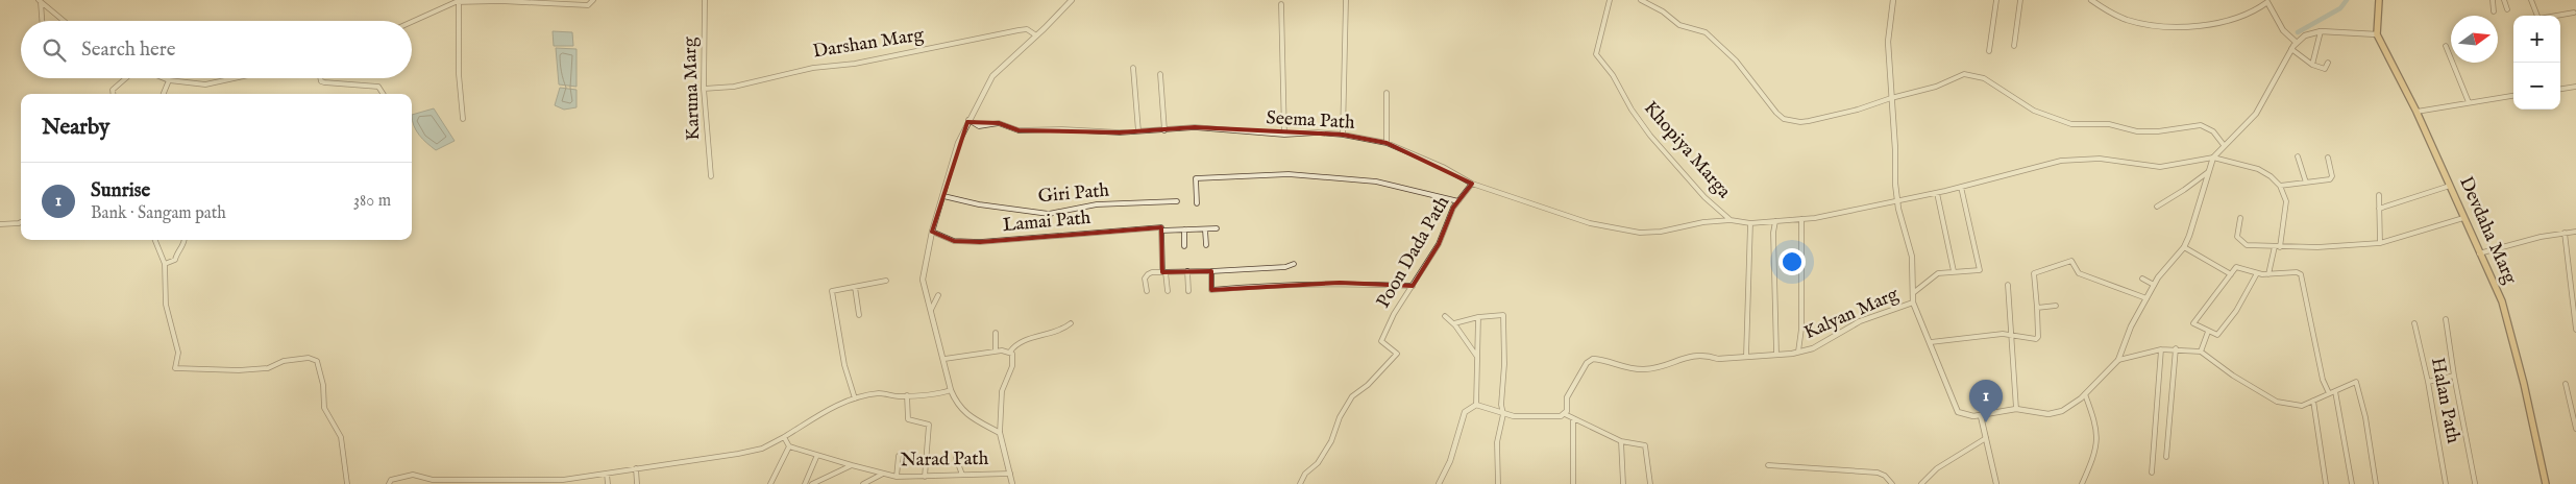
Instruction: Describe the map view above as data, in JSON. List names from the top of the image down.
{
  "streets": {
    "main road": ["Devdaha Marg"],
    "street": [
      "Darshan Marg",
      "Karuna Marg",
      "Seema Path",
      "Khopiya Marga",
      "Giri Path",
      "Lamai Path",
      "Poon Dada Path",
      "Kalyan Marg",
      "Halan Path",
      "Narad Path"
    ]
  },
  "crossings": [
    ["Darshan Marg", "Karuna Marg"],
    ["Seema Path", "Khopiya Marga"],
    ["Seema Path", "Poon Dada Path"]
  ],
  "north": "right",
  "page": {
    "map_buttons": ["+", "−"],
    "search": "Search here",
    "heading": "Nearby",
    "list": [
      {
        "mark": "1",
        "name": "Sunrise",
        "note": "Bank · Sangam path",
        "value": "380 m"
      }
    ],
    "pins": "1"
  }
}
